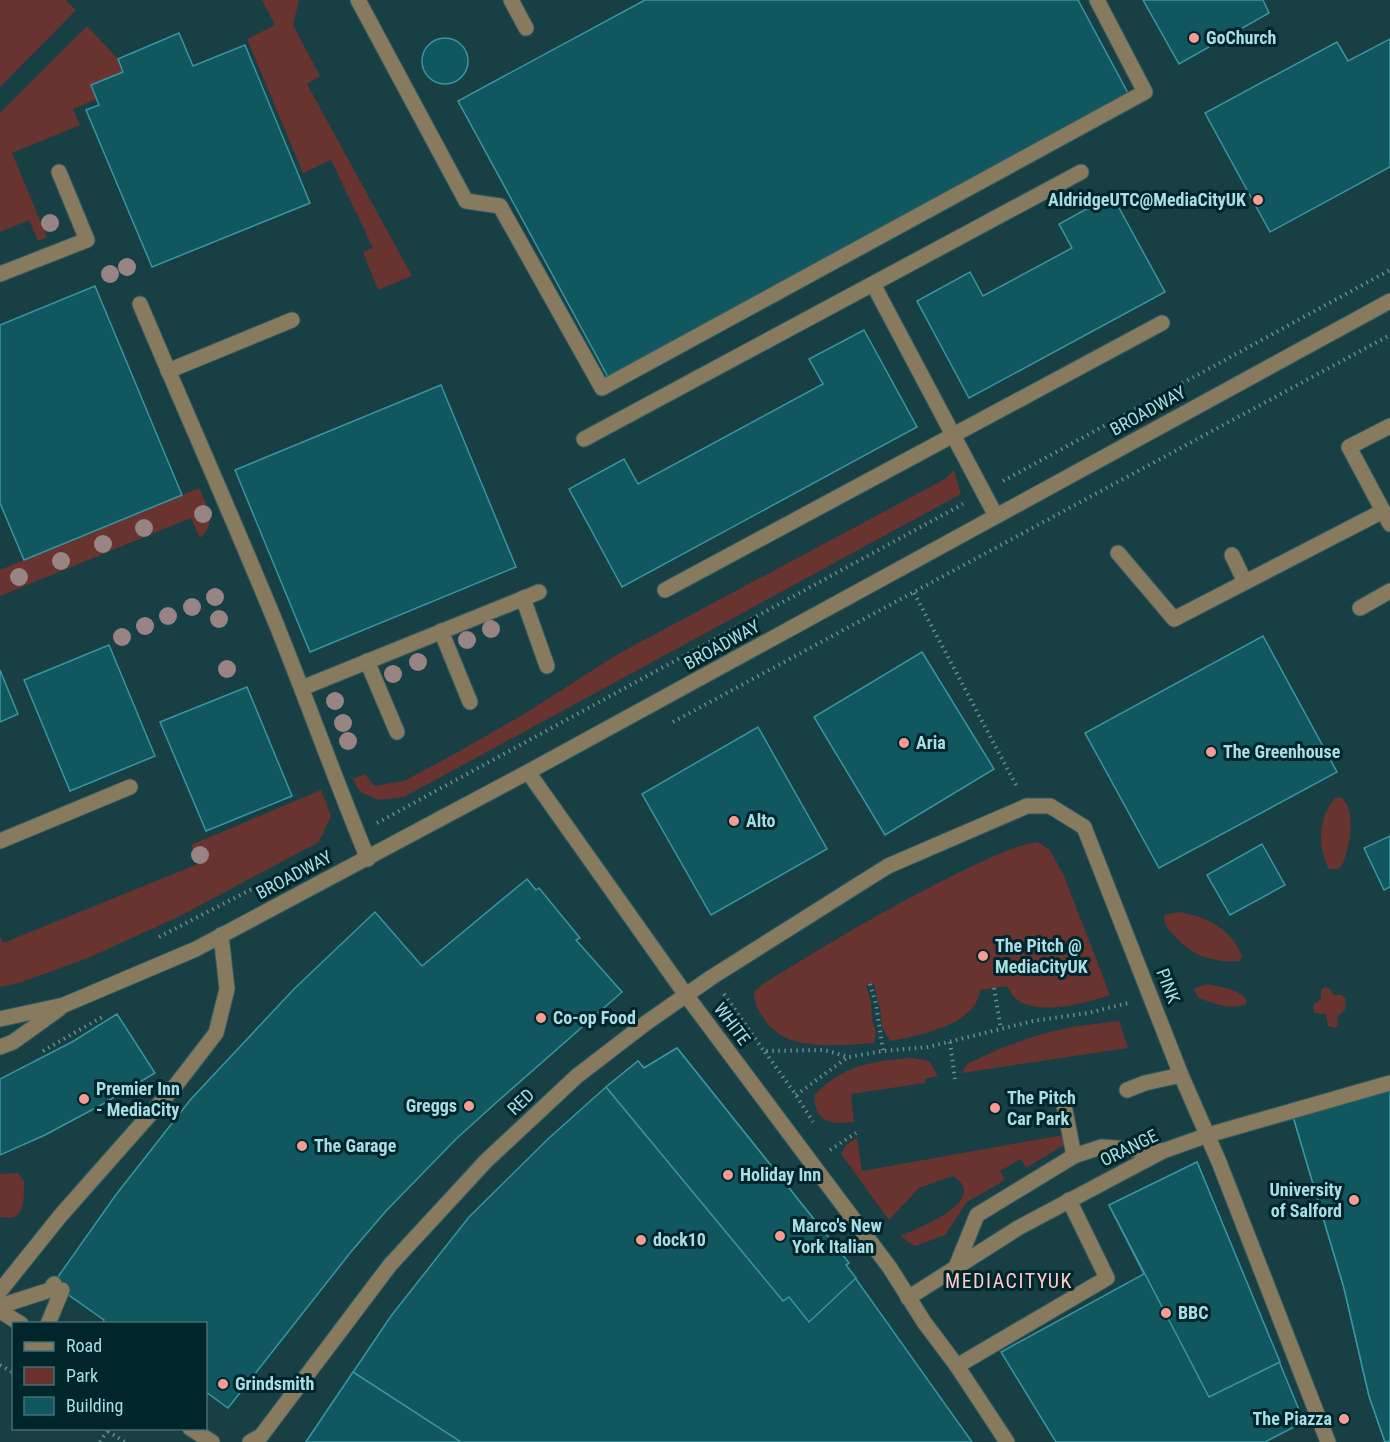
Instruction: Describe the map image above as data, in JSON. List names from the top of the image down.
{
  "streets": {
    "street": [
      "BROADWAY",
      "PINK",
      "WHITE",
      "RED",
      "ORANGE"
    ]
  },
  "crossings": [
    ["BROADWAY", "WHITE"],
    ["PINK", "RED"],
    ["PINK", "ORANGE"],
    ["WHITE", "RED"],
    ["WHITE", "ORANGE"]
  ],
  "districts": ["MEDIACITYUK"],
  "places": [
    "GoChurch",
    "AldridgeUTC@MediaCityUK",
    "Aria",
    "The Greenhouse",
    "Alto",
    "The Pitch @ MediaCityUK",
    "Co-op Food",
    "Premier Inn - MediaCity",
    "Greggs",
    "The Pitch Car Park",
    "The Garage",
    "Holiday Inn",
    "University of Salford",
    "Marco's New York Italian",
    "dock10",
    "BBC",
    "Grindsmith",
    "The Piazza"
  ],
  "legend": ["Road", "Park", "Building"]
}
